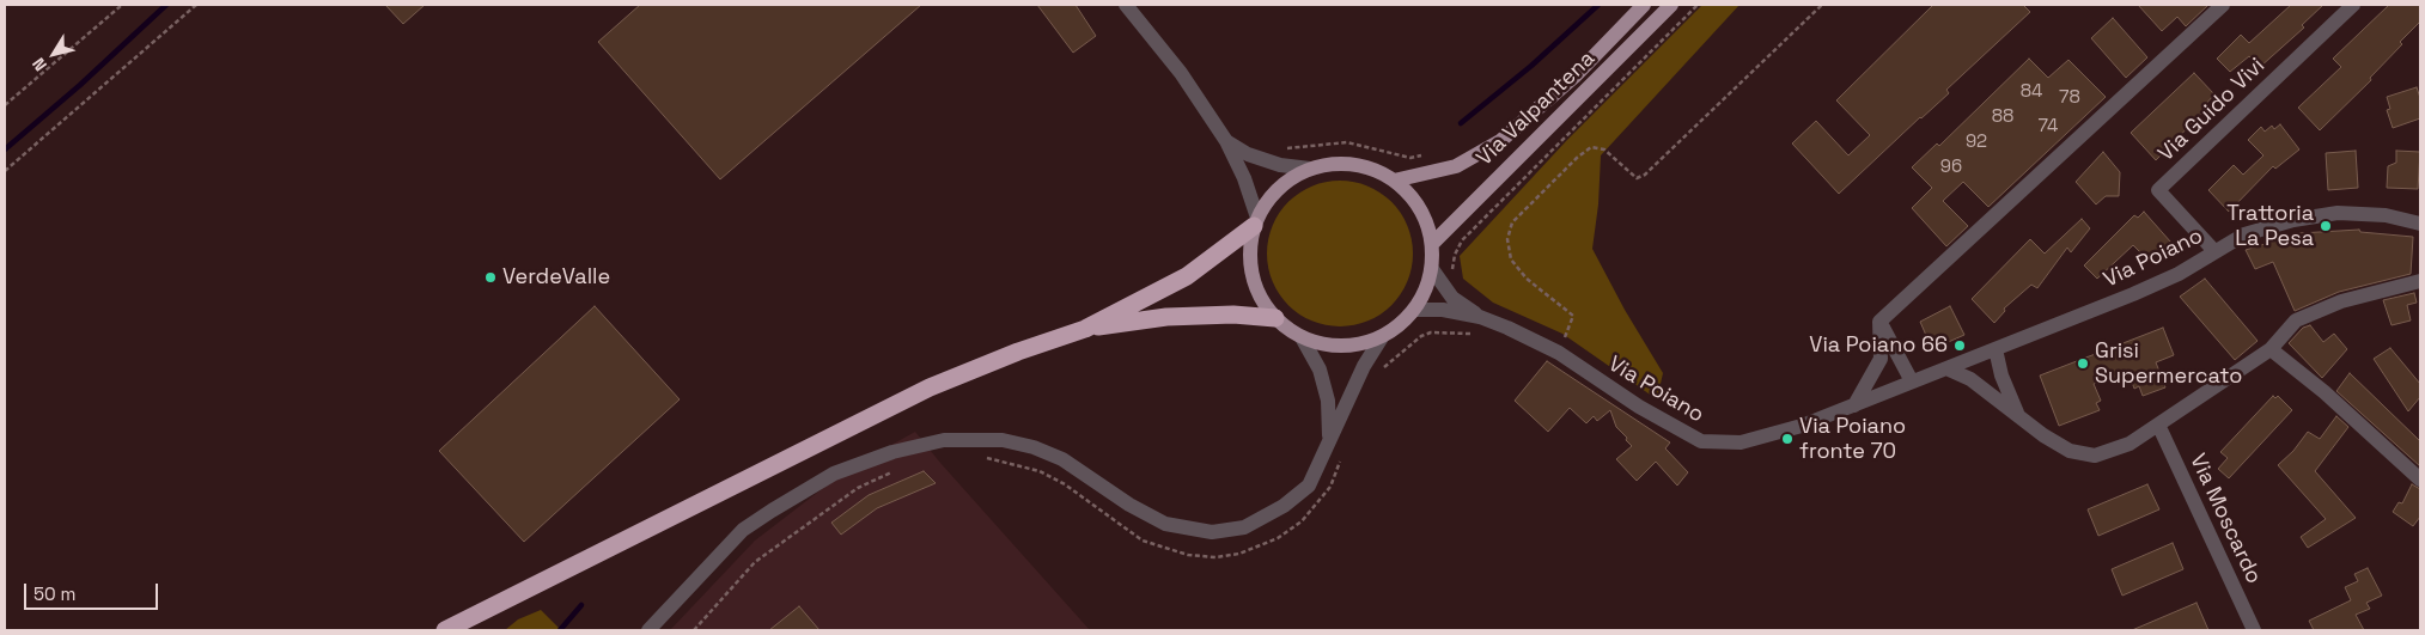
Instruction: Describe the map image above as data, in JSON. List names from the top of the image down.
{
  "streets": {
    "main road": ["Via Valpantena"],
    "street": ["Via Guido Vivi", "Via Poiano", "Via Moscardo"]
  },
  "crossings": [
    ["Via Valpantena", "Via Poiano"],
    ["Via Guido Vivi", "Via Poiano"]
  ],
  "places": [
    "Trattoria La Pesa",
    "VerdeValle",
    "Via Poiano 66",
    "Grisi Supermercato",
    "Via Poiano fronte 70"
  ],
  "house_numbers": [
    "84",
    "78",
    "88",
    "74",
    "92",
    "96"
  ],
  "scale_bar": "50 m",
  "north": "bottom left"
}
